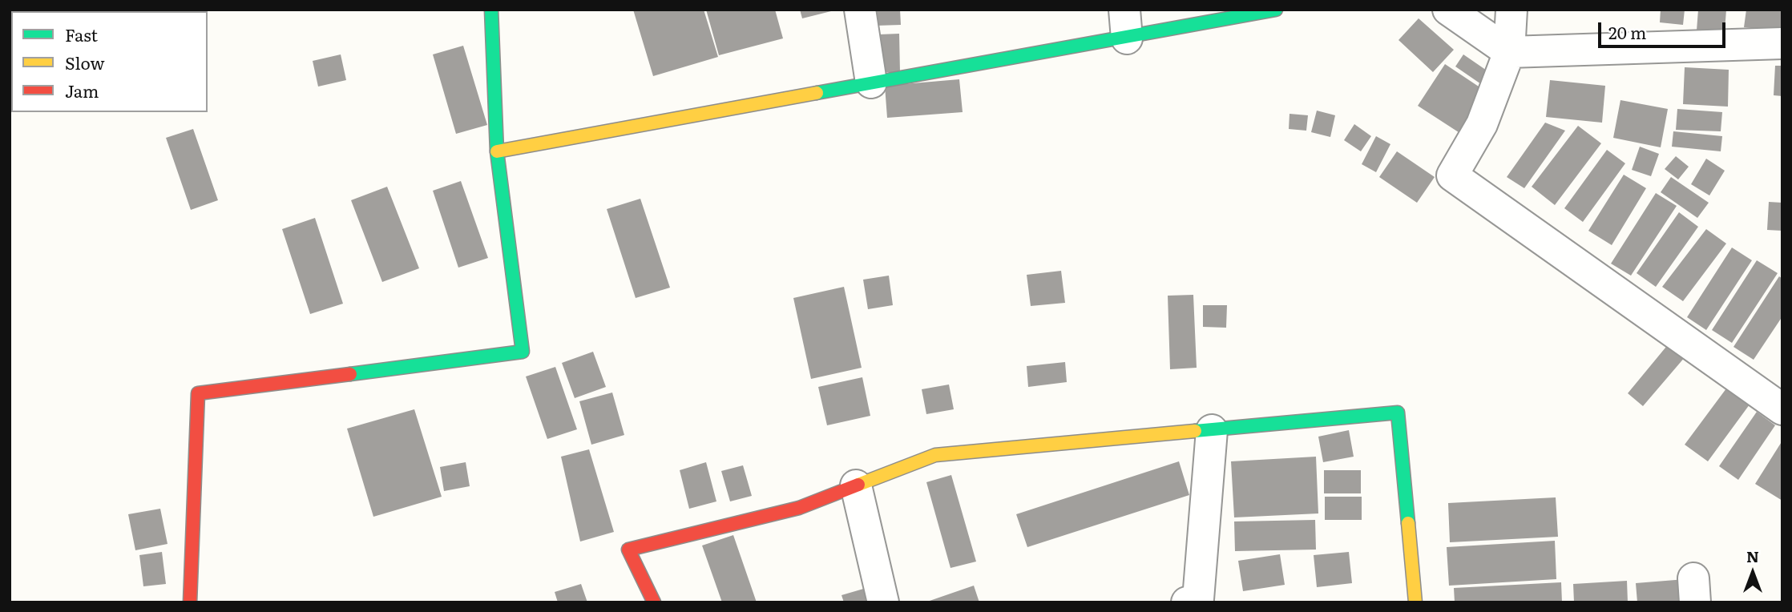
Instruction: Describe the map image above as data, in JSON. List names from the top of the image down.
{
  "legend": ["Fast", "Slow", "Jam"],
  "scale_bar": "20 m",
  "north": "top"
}
